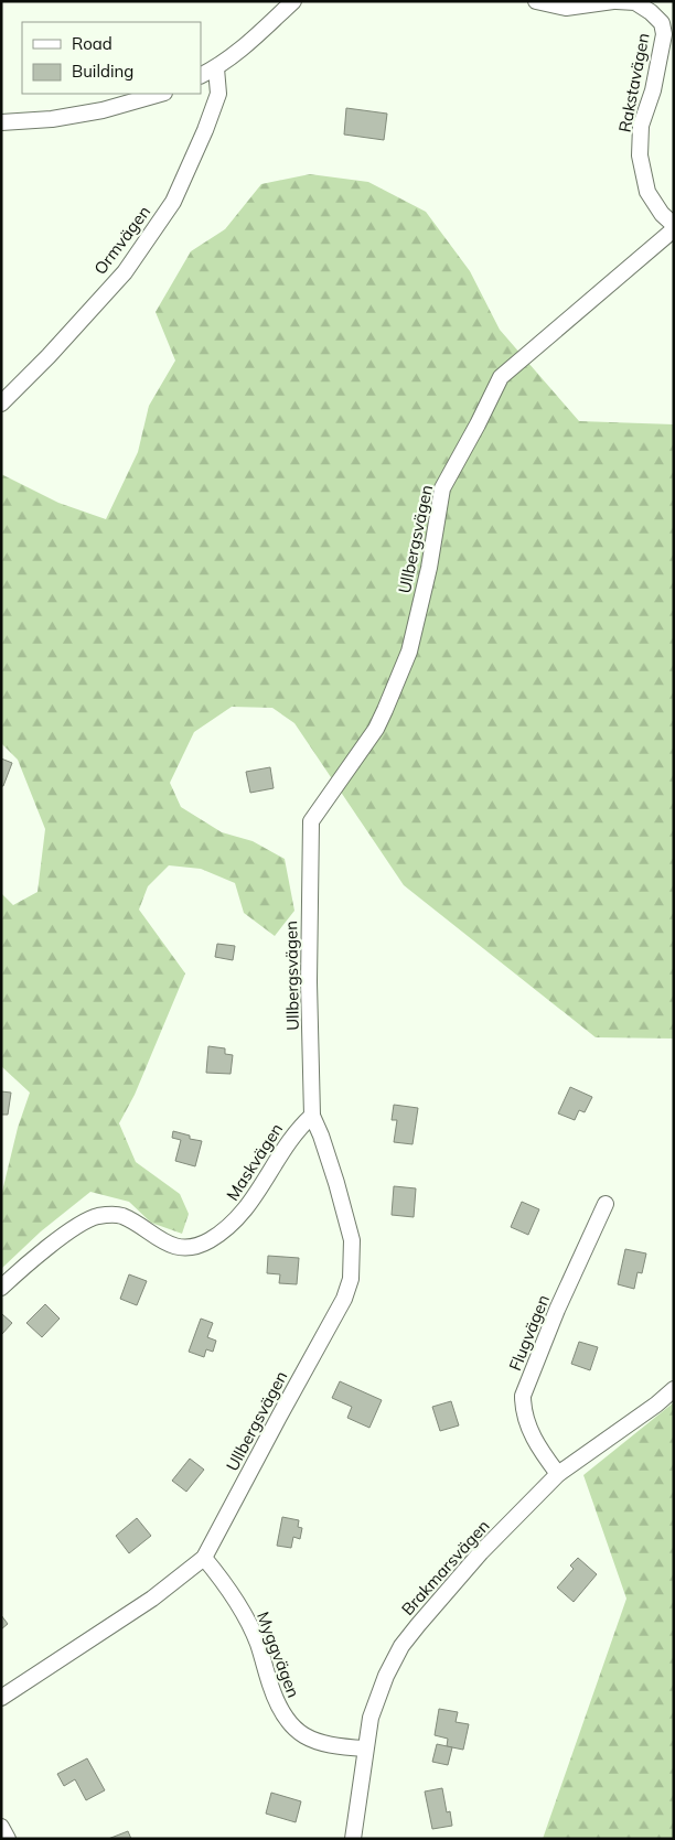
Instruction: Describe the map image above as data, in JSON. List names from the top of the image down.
{
  "streets": {
    "street": [
      "Rakstavägen",
      "Ormvägen",
      "Ullbergsvägen",
      "Maskvägen",
      "Flugvägen",
      "Brakmarsvägen",
      "Myggvägen"
    ]
  },
  "crossings": [
    ["Ullbergsvägen", "Maskvägen"],
    ["Ullbergsvägen", "Myggvägen"],
    ["Flugvägen", "Brakmarsvägen"],
    ["Brakmarsvägen", "Myggvägen"]
  ],
  "legend": ["Road", "Building"]
}
